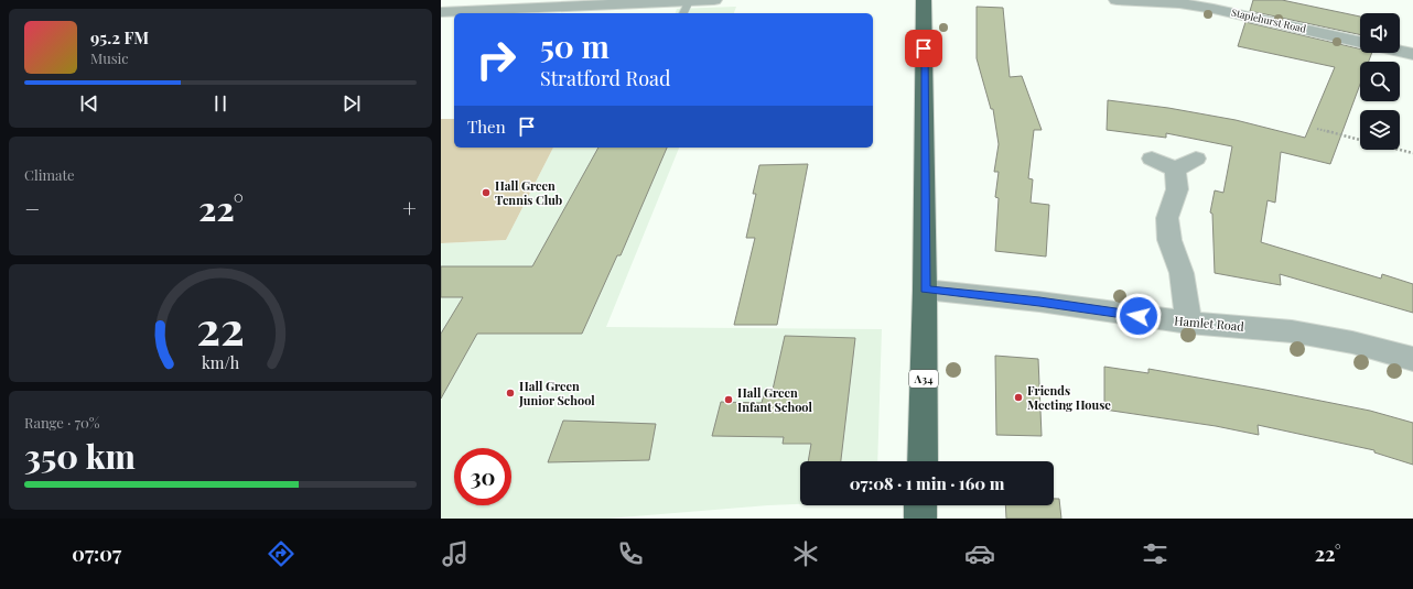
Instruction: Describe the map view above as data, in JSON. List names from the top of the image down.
{
  "streets": {
    "highway": ["A34"],
    "street": ["Staplehurst Road", "Hamlet Road"]
  },
  "crossings": [
    ["Hamlet Road", "A34"]
  ],
  "places": [
    "Hall Green Tennis Club",
    "Hall Green Junior School",
    "Friends Meeting House",
    "Hall Green Infant School"
  ],
  "page": {
    "turn": ["50 m", "Stratford Road"],
    "song": ["95.2 FM", "Music"],
    "then": "Then",
    "tile": [
      "Climate",
      ["Range · 70%", "350 km"]
    ],
    "heat": ["−", "22°", "+"],
    "limit": "30",
    "trip": "07:08 · 1 min · 160 m",
    "tabs": ["07:07", "22°"],
    "gauge": ["22", "km/h"]
  }
}
